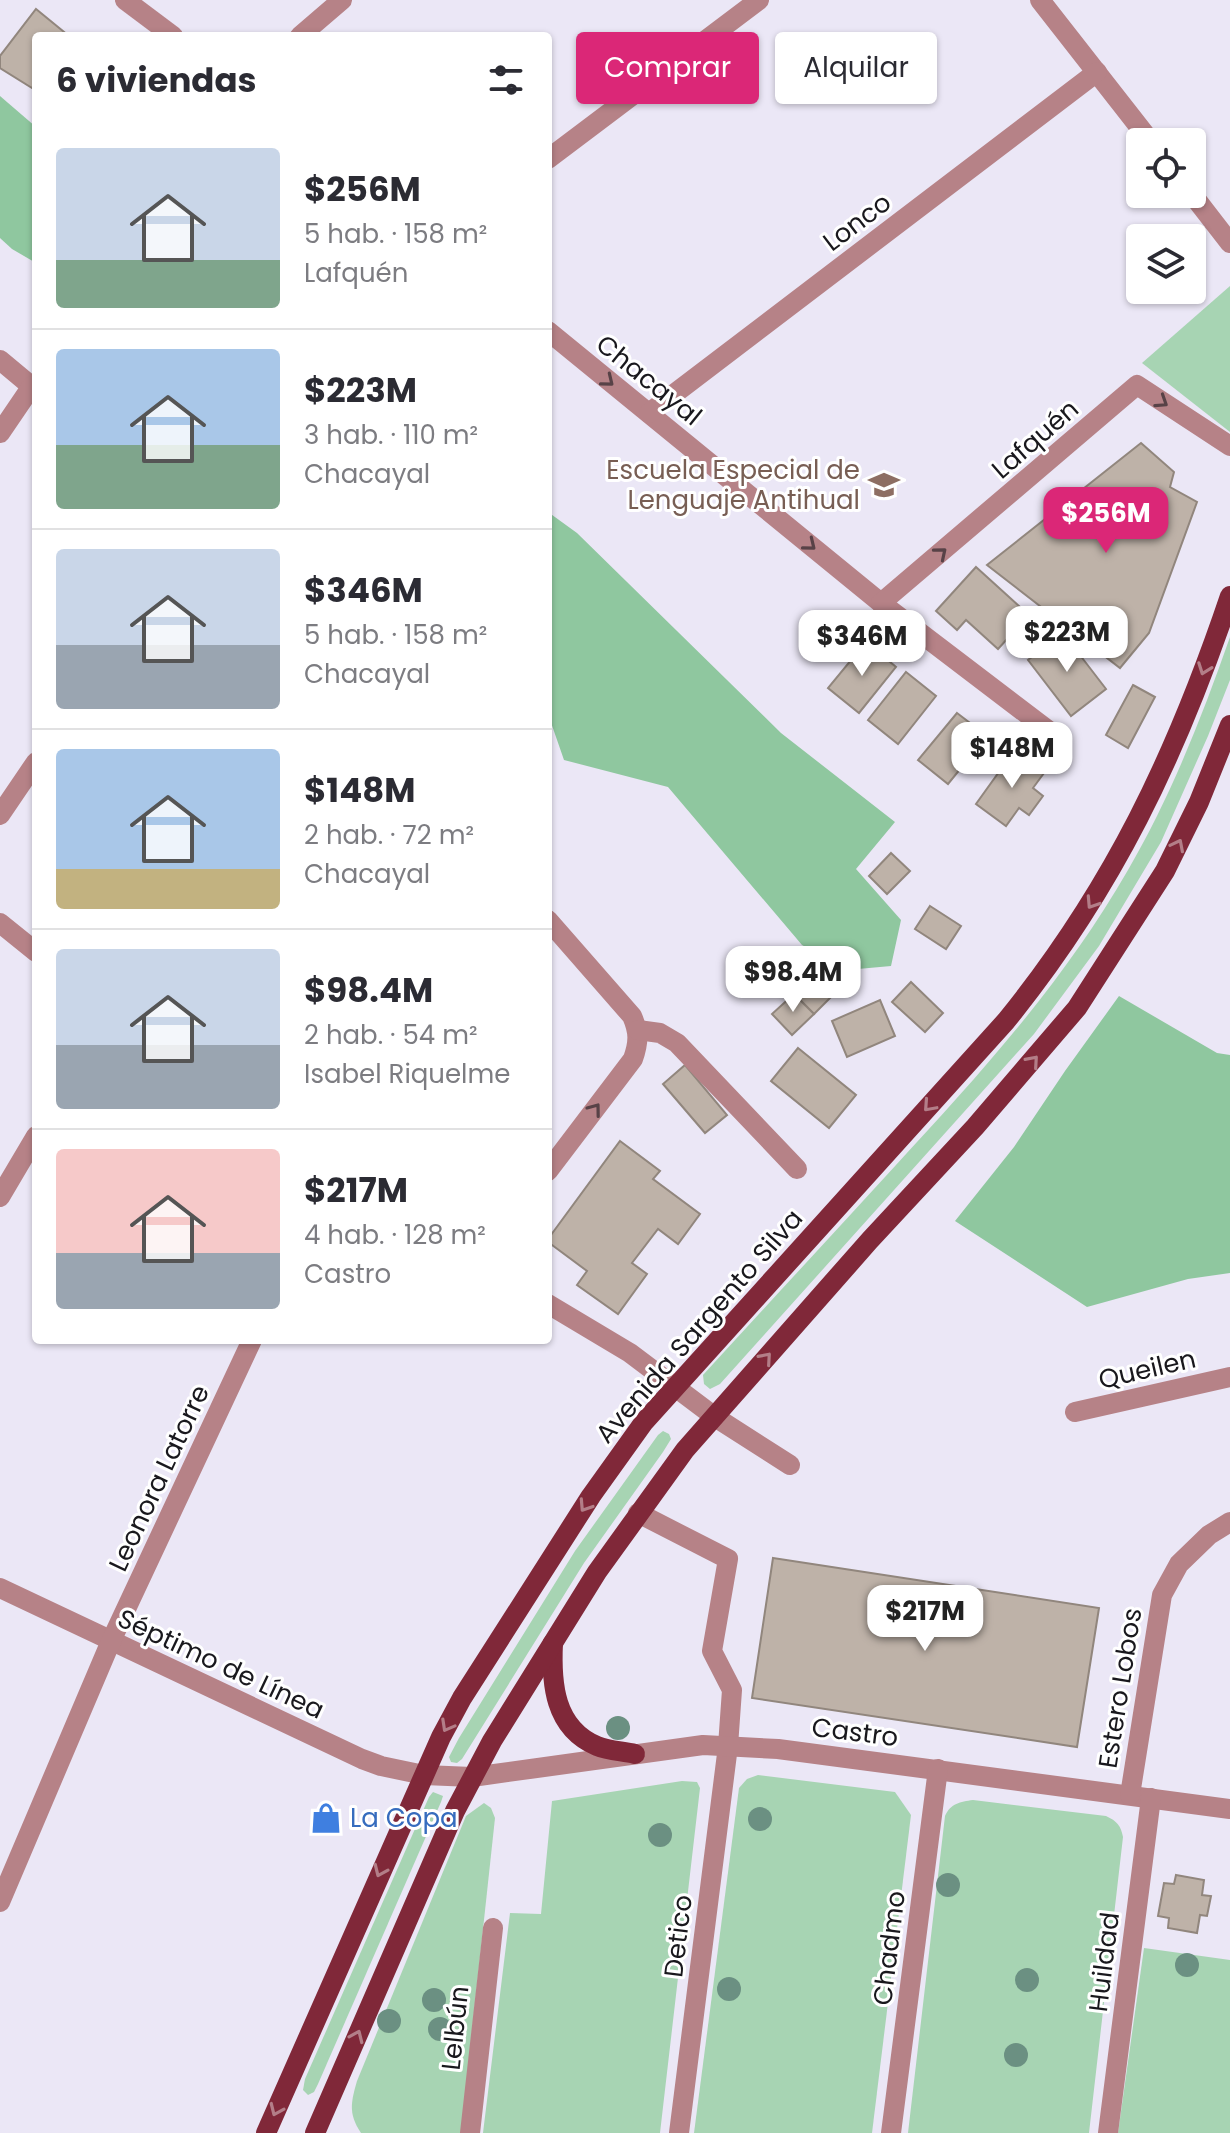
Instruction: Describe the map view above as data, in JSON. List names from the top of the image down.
{
  "streets": {
    "main road": ["Avenida Sargento Silva"],
    "street": [
      "Lonco",
      "Chacayal",
      "Lafquén",
      "Queilen",
      "Leonora Latorre",
      "Séptimo de Línea",
      "Estero Lobos",
      "Castro",
      "Detico",
      "Chadmo",
      "Huildad",
      "Lelbún"
    ]
  },
  "crossings": [
    ["Lonco", "Chacayal"],
    ["Chacayal", "Lafquén"],
    ["Avenida Sargento Silva", "Séptimo de Línea"],
    ["Leonora Latorre", "Séptimo de Línea"],
    ["Séptimo de Línea", "Castro"],
    ["Estero Lobos", "Castro"],
    ["Castro", "Detico"],
    ["Castro", "Chadmo"],
    ["Castro", "Huildad"]
  ],
  "one_way": ["Chacayal", "Lafquén"],
  "places": {
    "school or university": ["Escuela Especial de Lenguaje Antihual"],
    "shop": ["La Copa"]
  },
  "page": {
    "chip": ["Comprar", "Alquilar"],
    "heading": "6 viviendas",
    "list": [
      {
        "name": "$256M",
        "note": "5 hab. · 158 m² · Lafquén"
      },
      {
        "name": "$223M",
        "note": "3 hab. · 110 m² · Chacayal"
      },
      {
        "name": "$346M",
        "note": "5 hab. · 158 m² · Chacayal"
      },
      {
        "name": "$148M",
        "note": "2 hab. · 72 m² · Chacayal"
      },
      {
        "name": "$98.4M",
        "note": "2 hab. · 54 m² · Isabel Riquelme"
      },
      {
        "name": "$217M",
        "note": "4 hab. · 128 m² · Castro"
      }
    ],
    "price": [
      "$256M",
      "$223M",
      "$346M",
      "$148M",
      "$98.4M",
      "$217M"
    ]
  }
}
